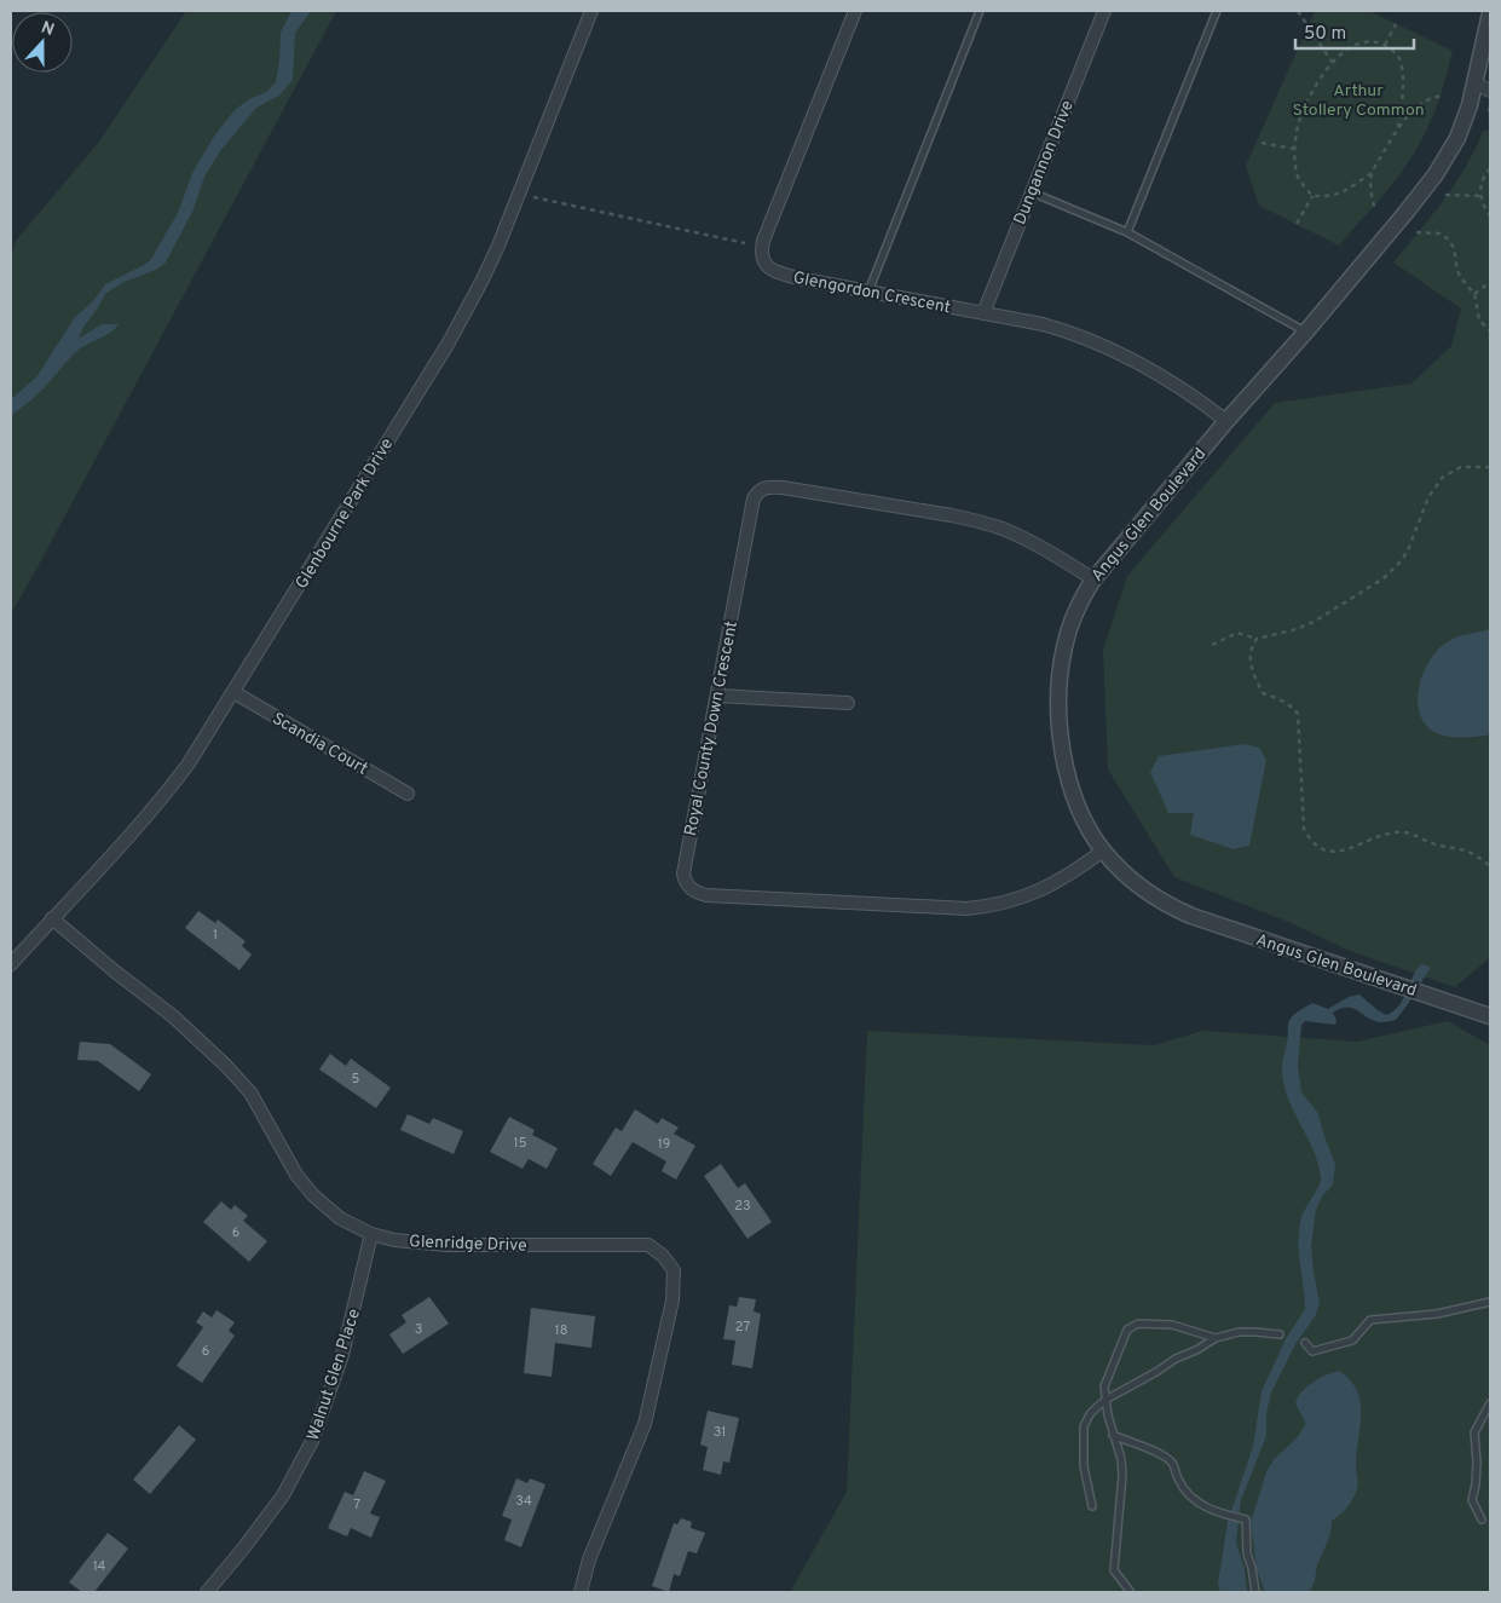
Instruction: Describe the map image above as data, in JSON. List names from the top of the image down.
{
  "streets": {
    "street": [
      "Dungannon Drive",
      "Glengordon Crescent",
      "Glenbourne Park Drive",
      "Angus Glen Boulevard",
      "Royal County Down Crescent",
      "Scandia Court",
      "Glenridge Drive",
      "Walnut Glen Place"
    ]
  },
  "crossings": [
    ["Dungannon Drive", "Glengordon Crescent"],
    ["Glengordon Crescent", "Angus Glen Boulevard"],
    ["Glenbourne Park Drive", "Scandia Court"],
    ["Glenbourne Park Drive", "Glenridge Drive"],
    ["Angus Glen Boulevard", "Royal County Down Crescent"],
    ["Glenridge Drive", "Walnut Glen Place"]
  ],
  "parks": ["Arthur Stollery Common"],
  "house_numbers": [
    "1",
    "5",
    "15",
    "19",
    "23",
    "6",
    "27",
    "3",
    "18",
    "6",
    "31",
    "34",
    "7",
    "14"
  ],
  "scale_bar": "50 m",
  "north": "top"
}
